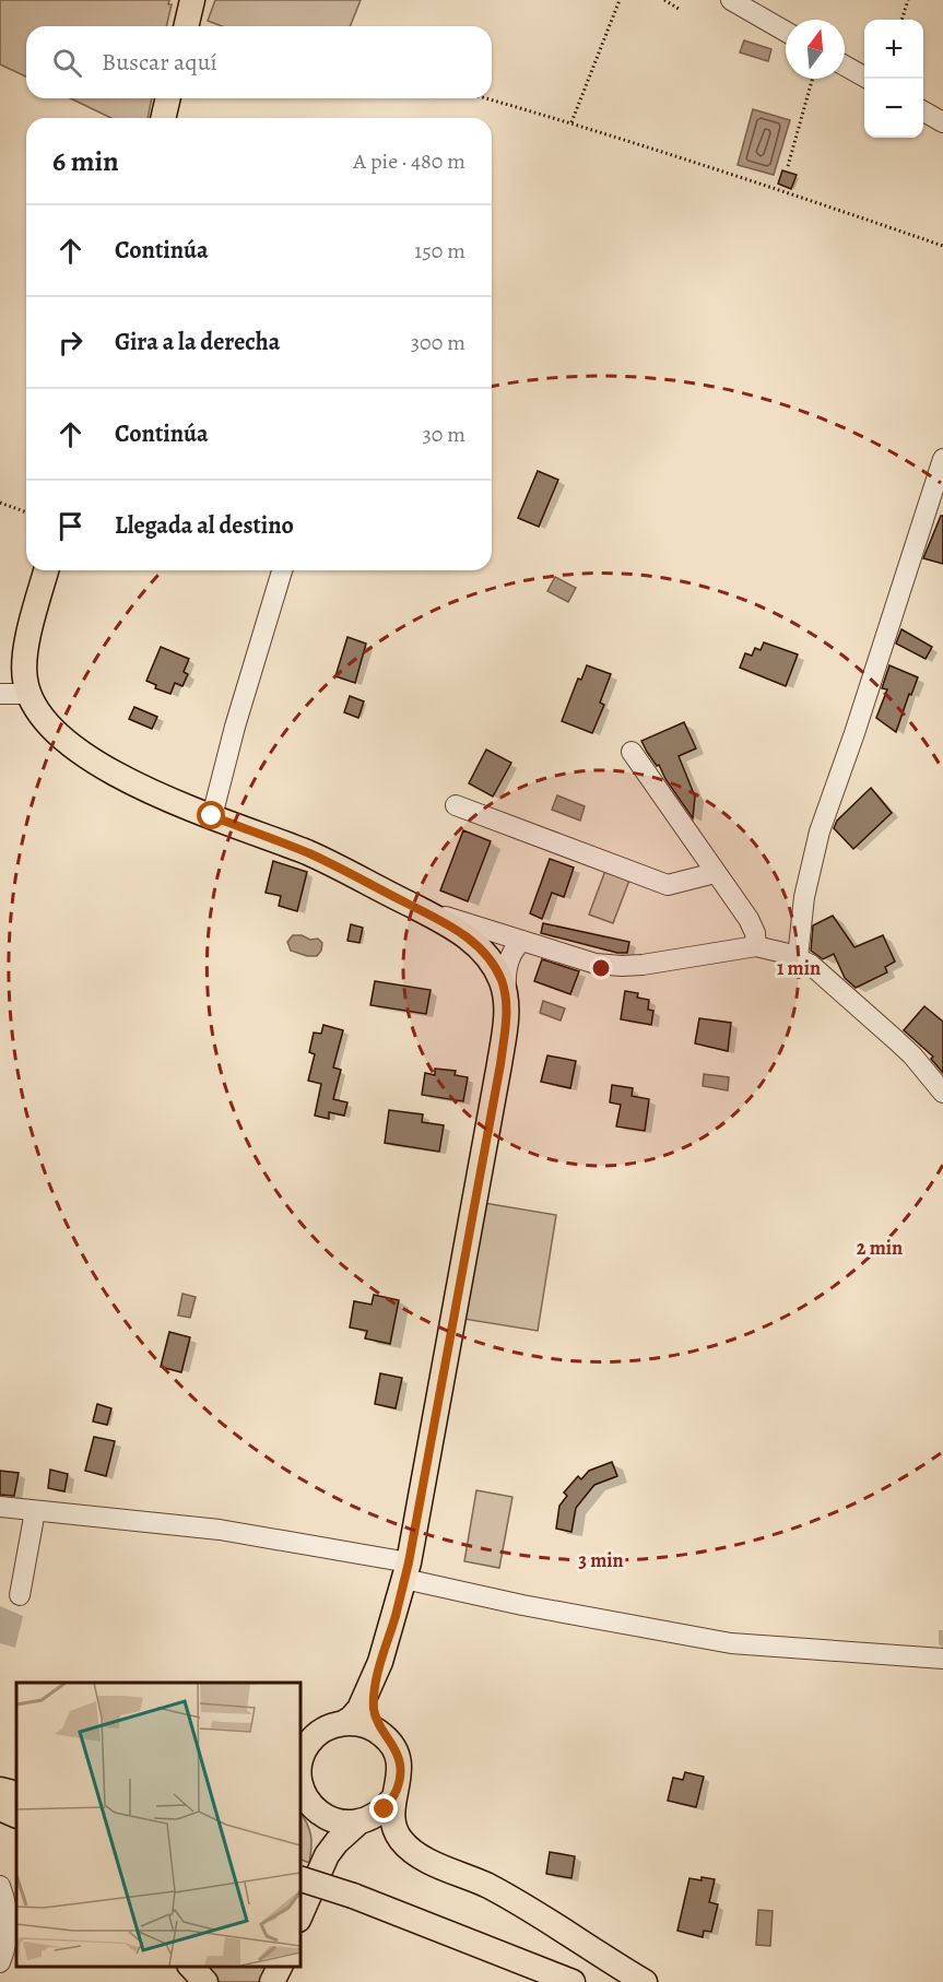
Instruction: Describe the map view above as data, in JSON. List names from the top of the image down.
{
  "north": "top",
  "page": {
    "map_buttons": ["+", "−"],
    "search": "Buscar aquí",
    "heading": ["6 min", "A pie · 480 m"],
    "list": [
      ["Continúa", "150 m"],
      ["Gira a la derecha", "300 m"],
      ["Continúa", "30 m"],
      "Llegada al destino"
    ]
  },
  "rings": ["1 min", "2 min", "3 min"]
}
